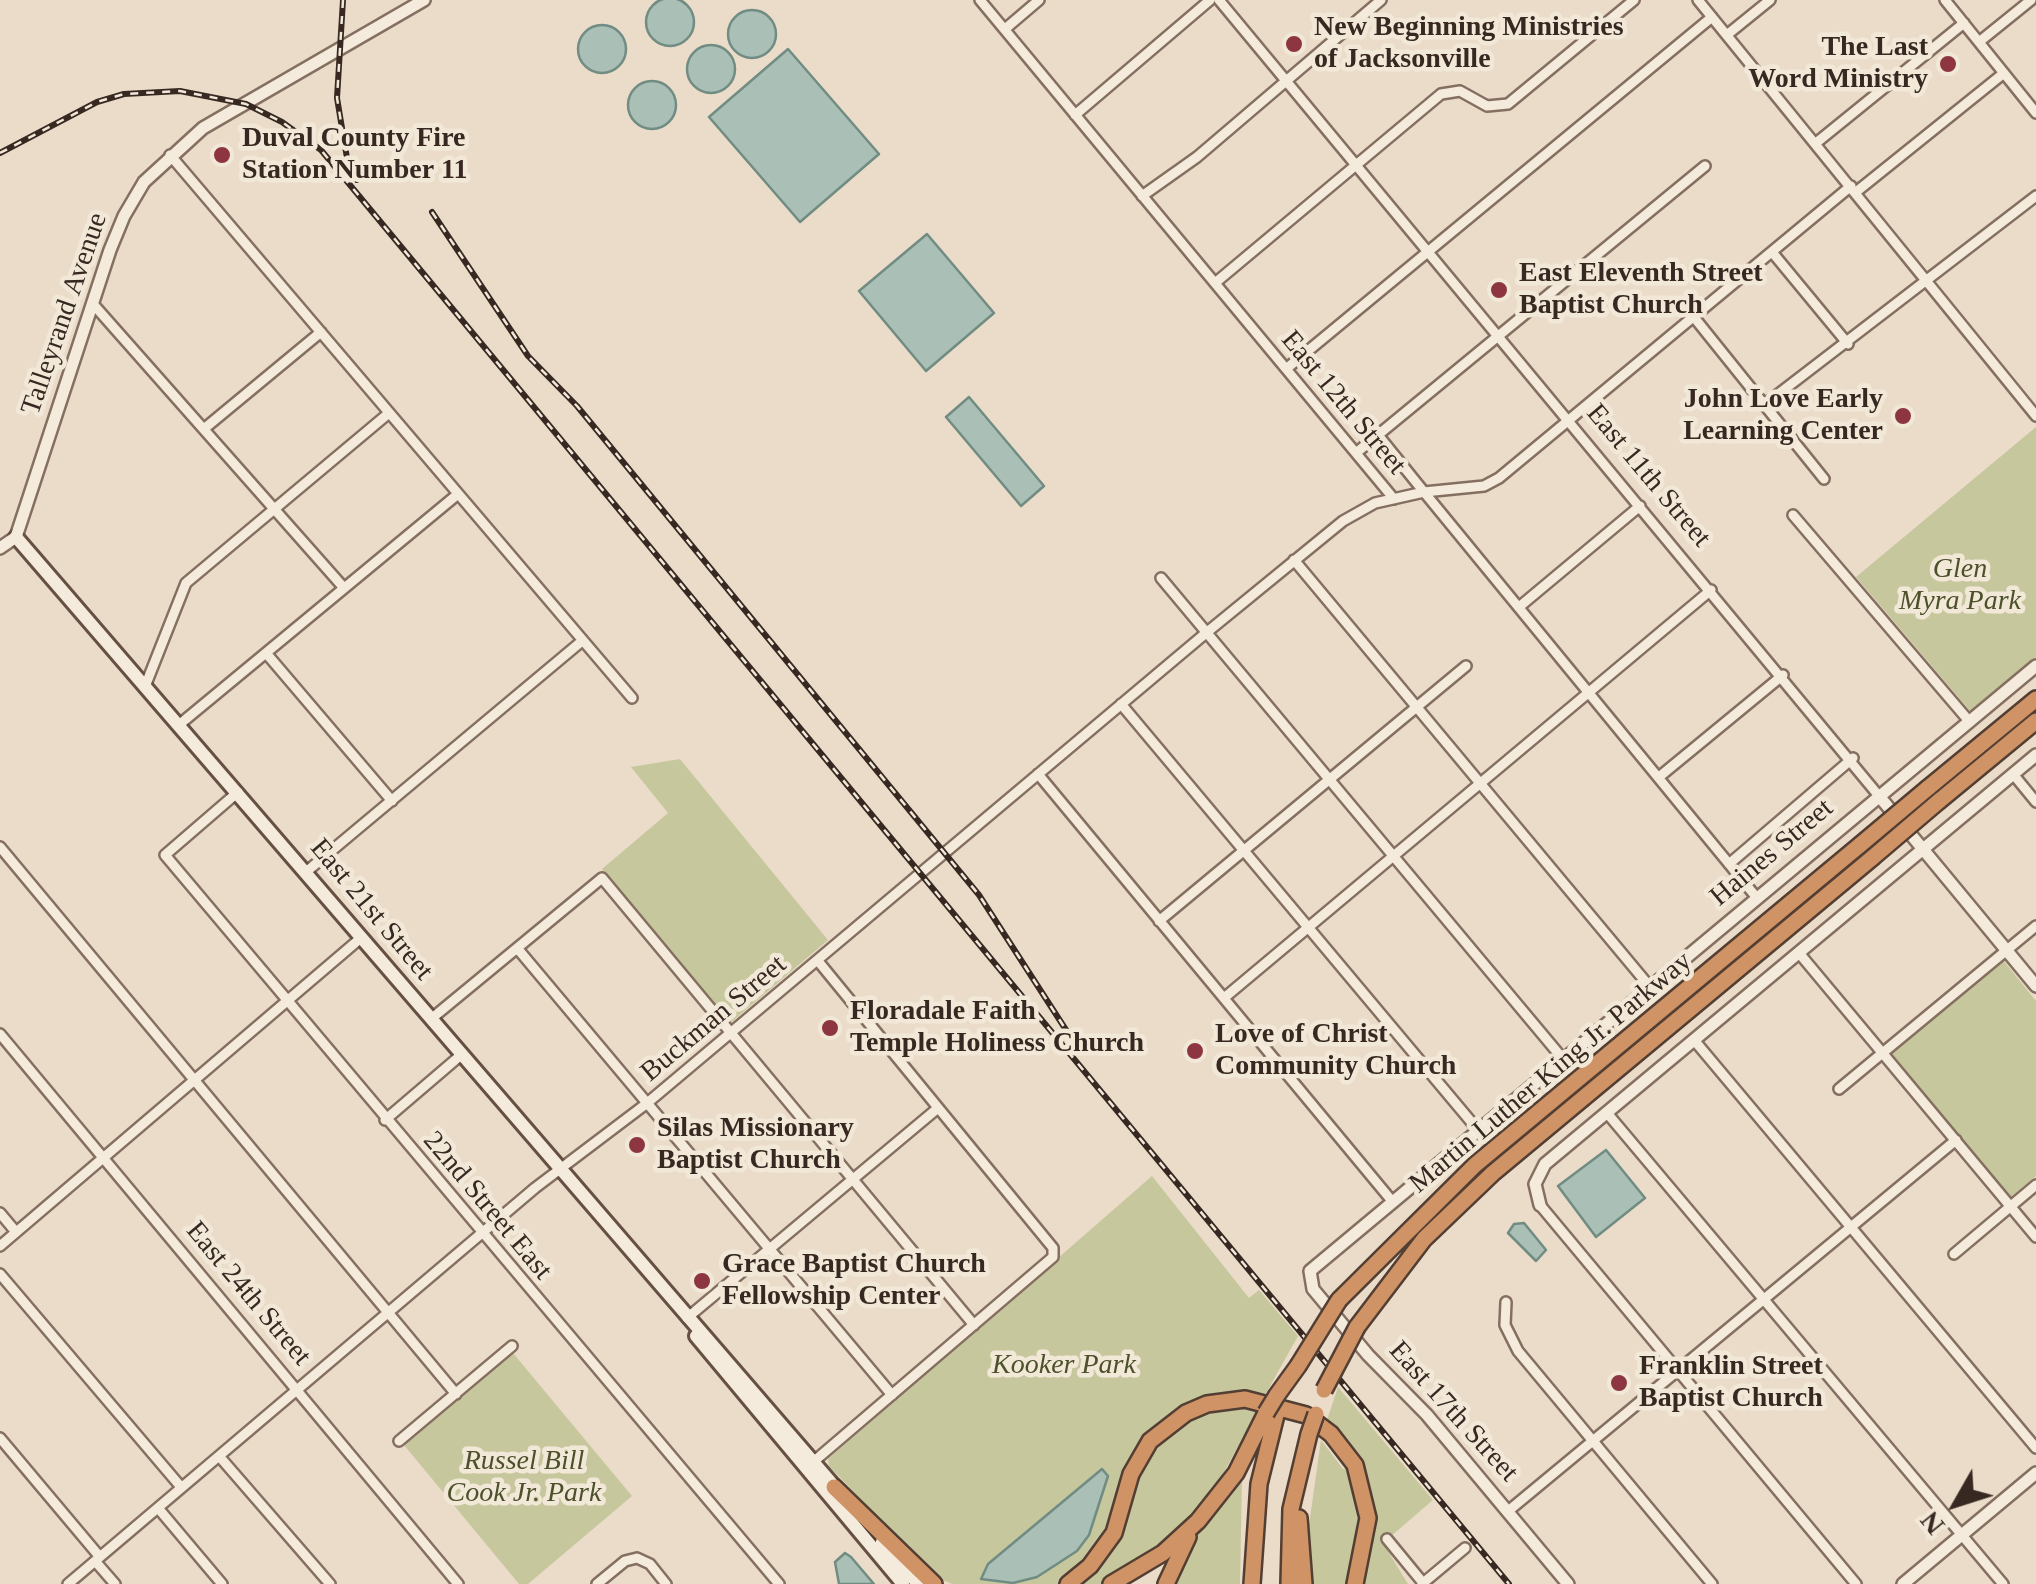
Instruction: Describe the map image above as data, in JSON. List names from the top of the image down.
{
  "streets": {
    "highway": ["Martin Luther King Jr. Parkway"],
    "main road": ["East 21st Street"],
    "street": [
      "Talleyrand Avenue",
      "East 12th Street",
      "East 11th Street",
      "Haines Street",
      "Buckman Street",
      "22nd Street East",
      "East 24th Street",
      "East 17th Street"
    ]
  },
  "crossings": [
    ["Talleyrand Avenue", "East 21st Street"],
    ["East 12th Street", "Haines Street"],
    ["East 12th Street", "Buckman Street"],
    ["East 11th Street", "Haines Street"],
    ["Haines Street", "East 17th Street"],
    ["East 21st Street", "Buckman Street"],
    ["East 21st Street", "22nd Street East"],
    ["Buckman Street", "22nd Street East"],
    ["Buckman Street", "East 24th Street"]
  ],
  "parks": ["Glen Myra Park", "Kooker Park", "Russel Bill Cook Jr. Park"],
  "places": [
    "New Beginning Ministries of Jacksonville",
    "The Last Word Ministry",
    "Duval County Fire Station Number 11",
    "East Eleventh Street Baptist Church",
    "John Love Early Learning Center",
    "Floradale Faith Temple Holiness Church",
    "Love of Christ Community Church",
    "Silas Missionary Baptist Church",
    "Grace Baptist Church Fellowship Center",
    "Franklin Street Baptist Church"
  ],
  "north": "bottom left"
}
